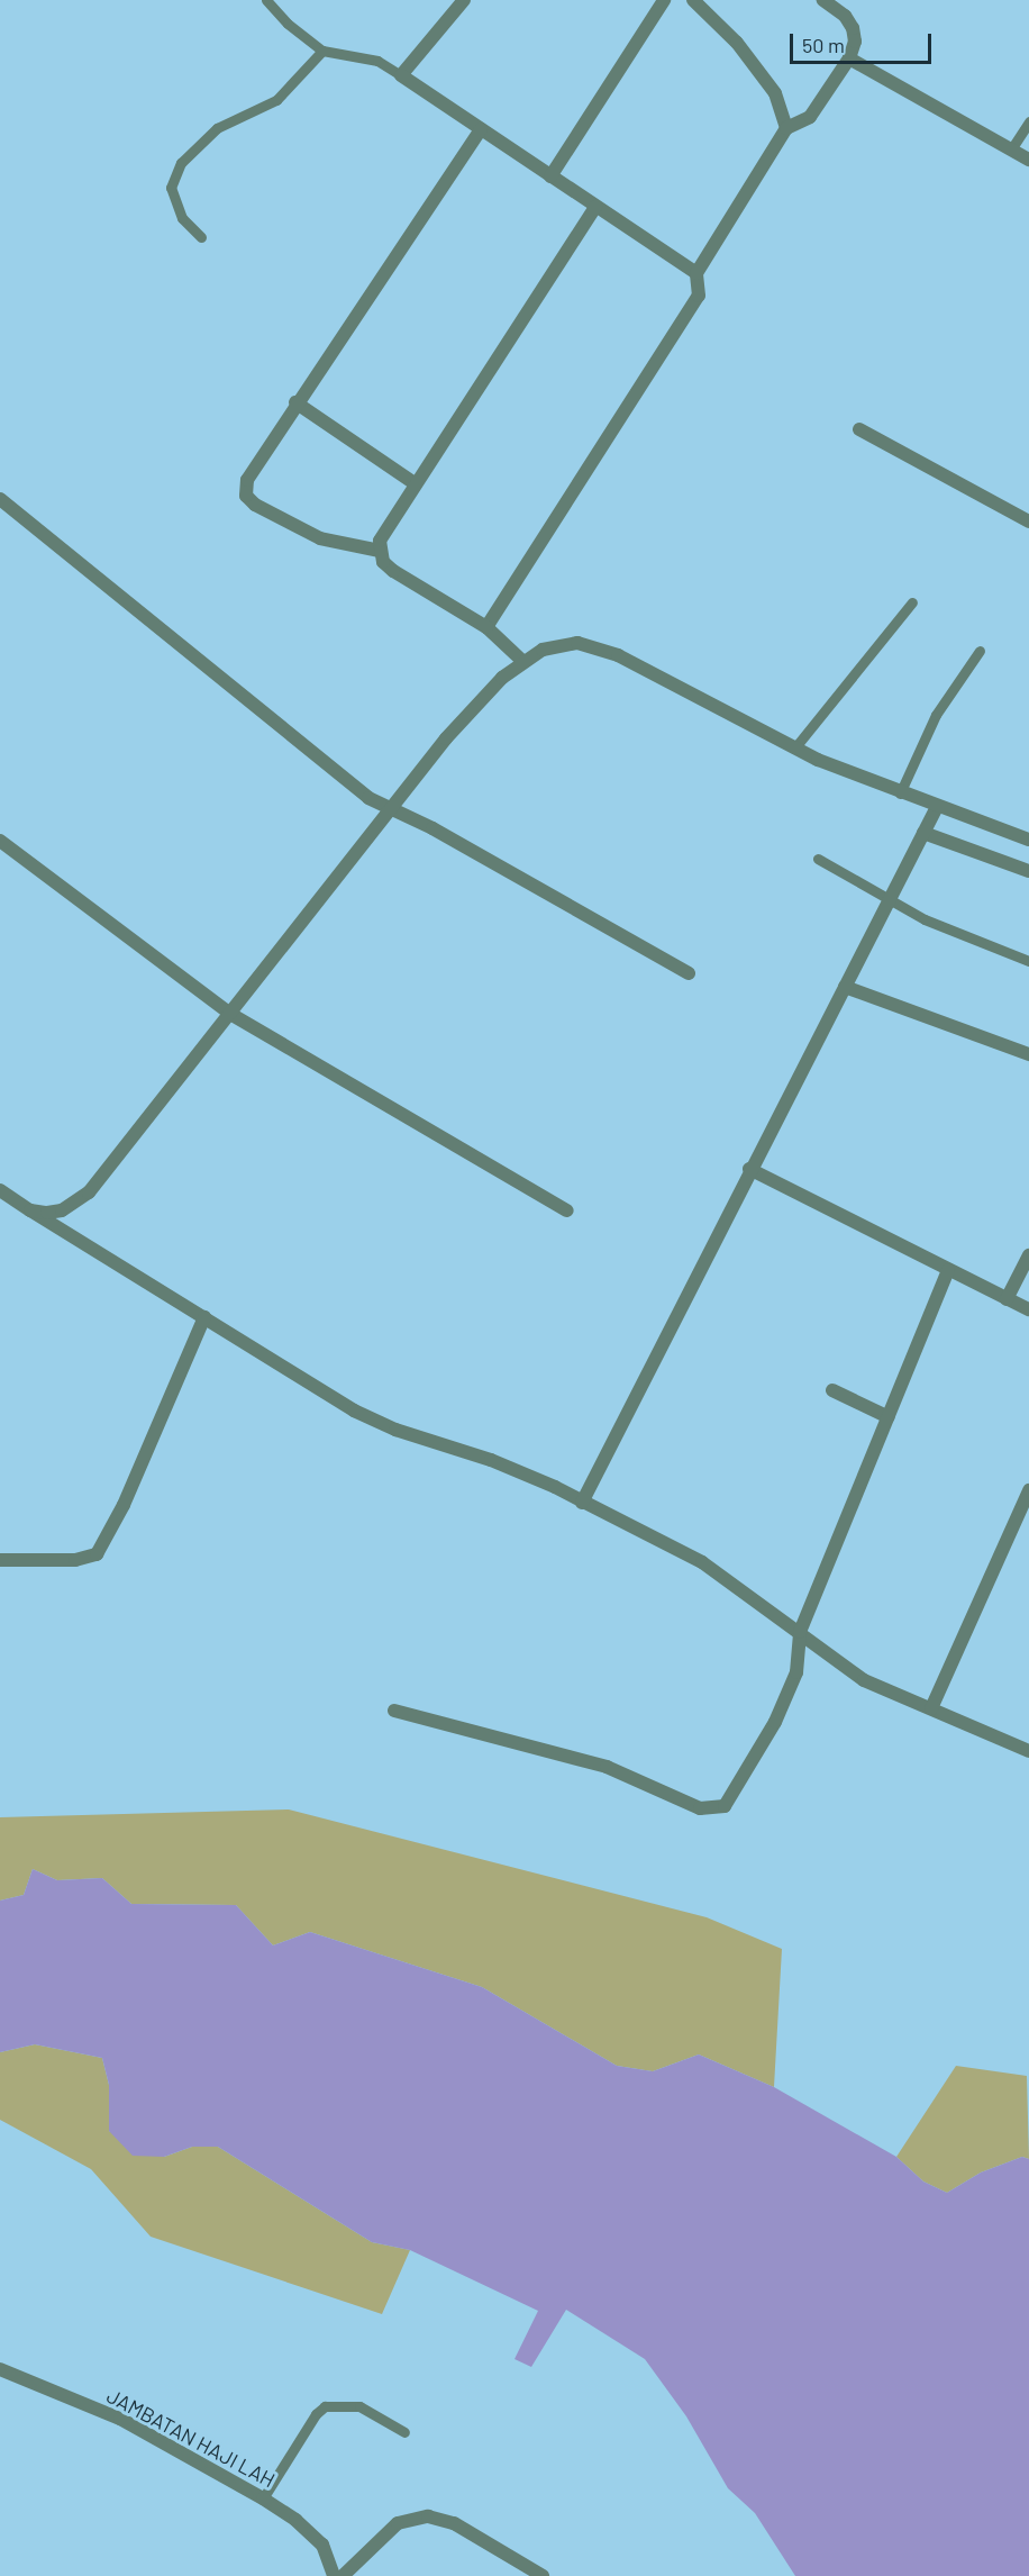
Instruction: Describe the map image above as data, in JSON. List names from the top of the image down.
{
  "streets": {
    "street": ["JAMBATAN HAJI LAH"]
  },
  "scale_bar": "50 m"
}
